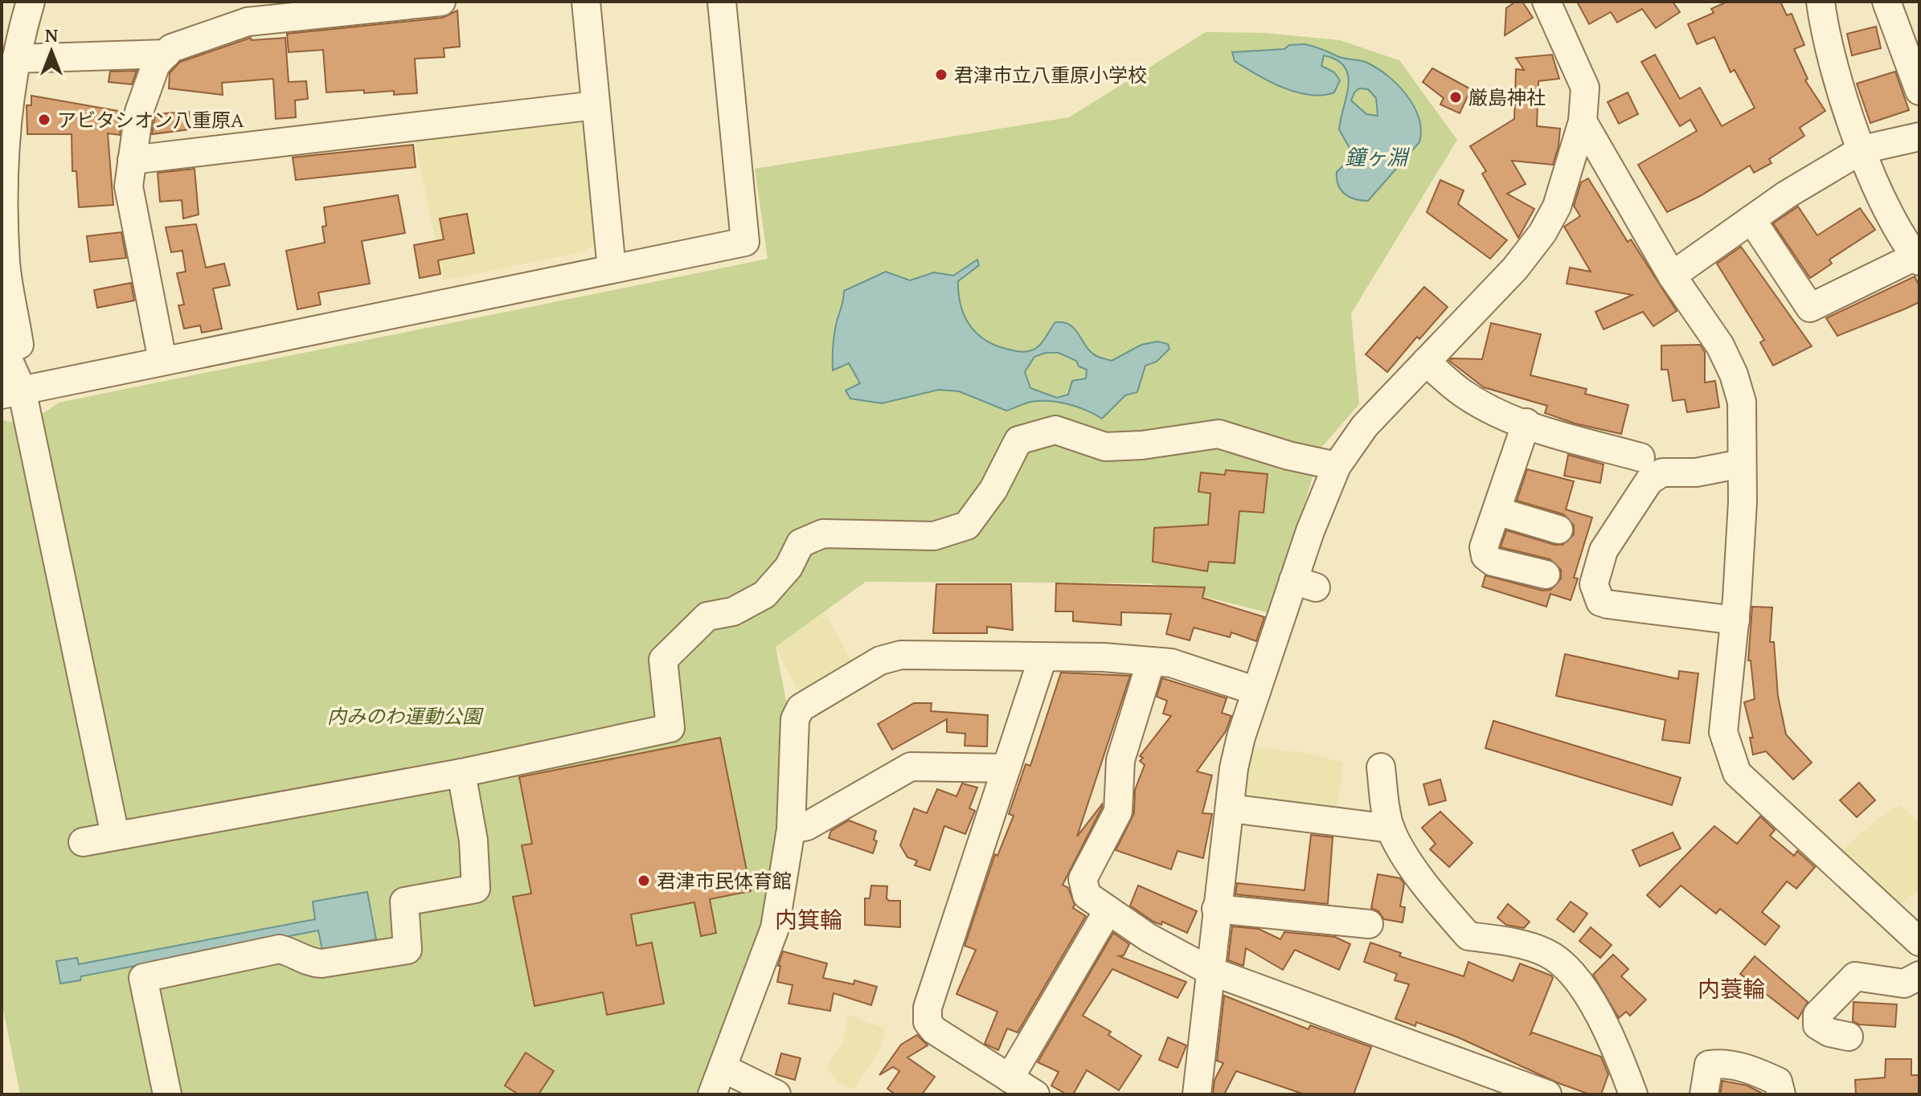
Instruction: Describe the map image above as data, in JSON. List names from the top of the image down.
{
  "districts": ["内箕輪", "内蓑輪"],
  "water": ["鐘ヶ淵"],
  "parks": ["内みのわ運動公園"],
  "places": [
    "君津市立八重原小学校",
    "厳島神社",
    "アビタシオン八重原A",
    "君津市民体育館"
  ],
  "north": "top"
}
